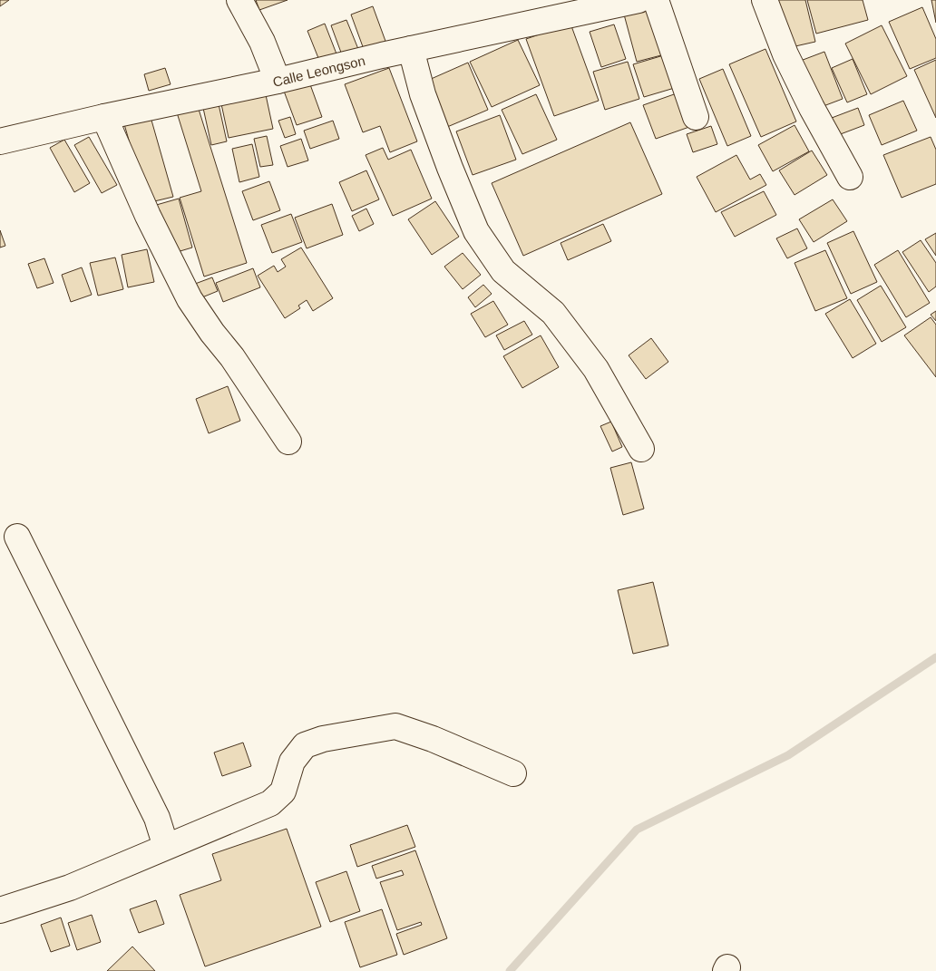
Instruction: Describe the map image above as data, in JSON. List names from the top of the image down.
{
  "streets": {
    "street": ["Calle Leongson"]
  }
}
